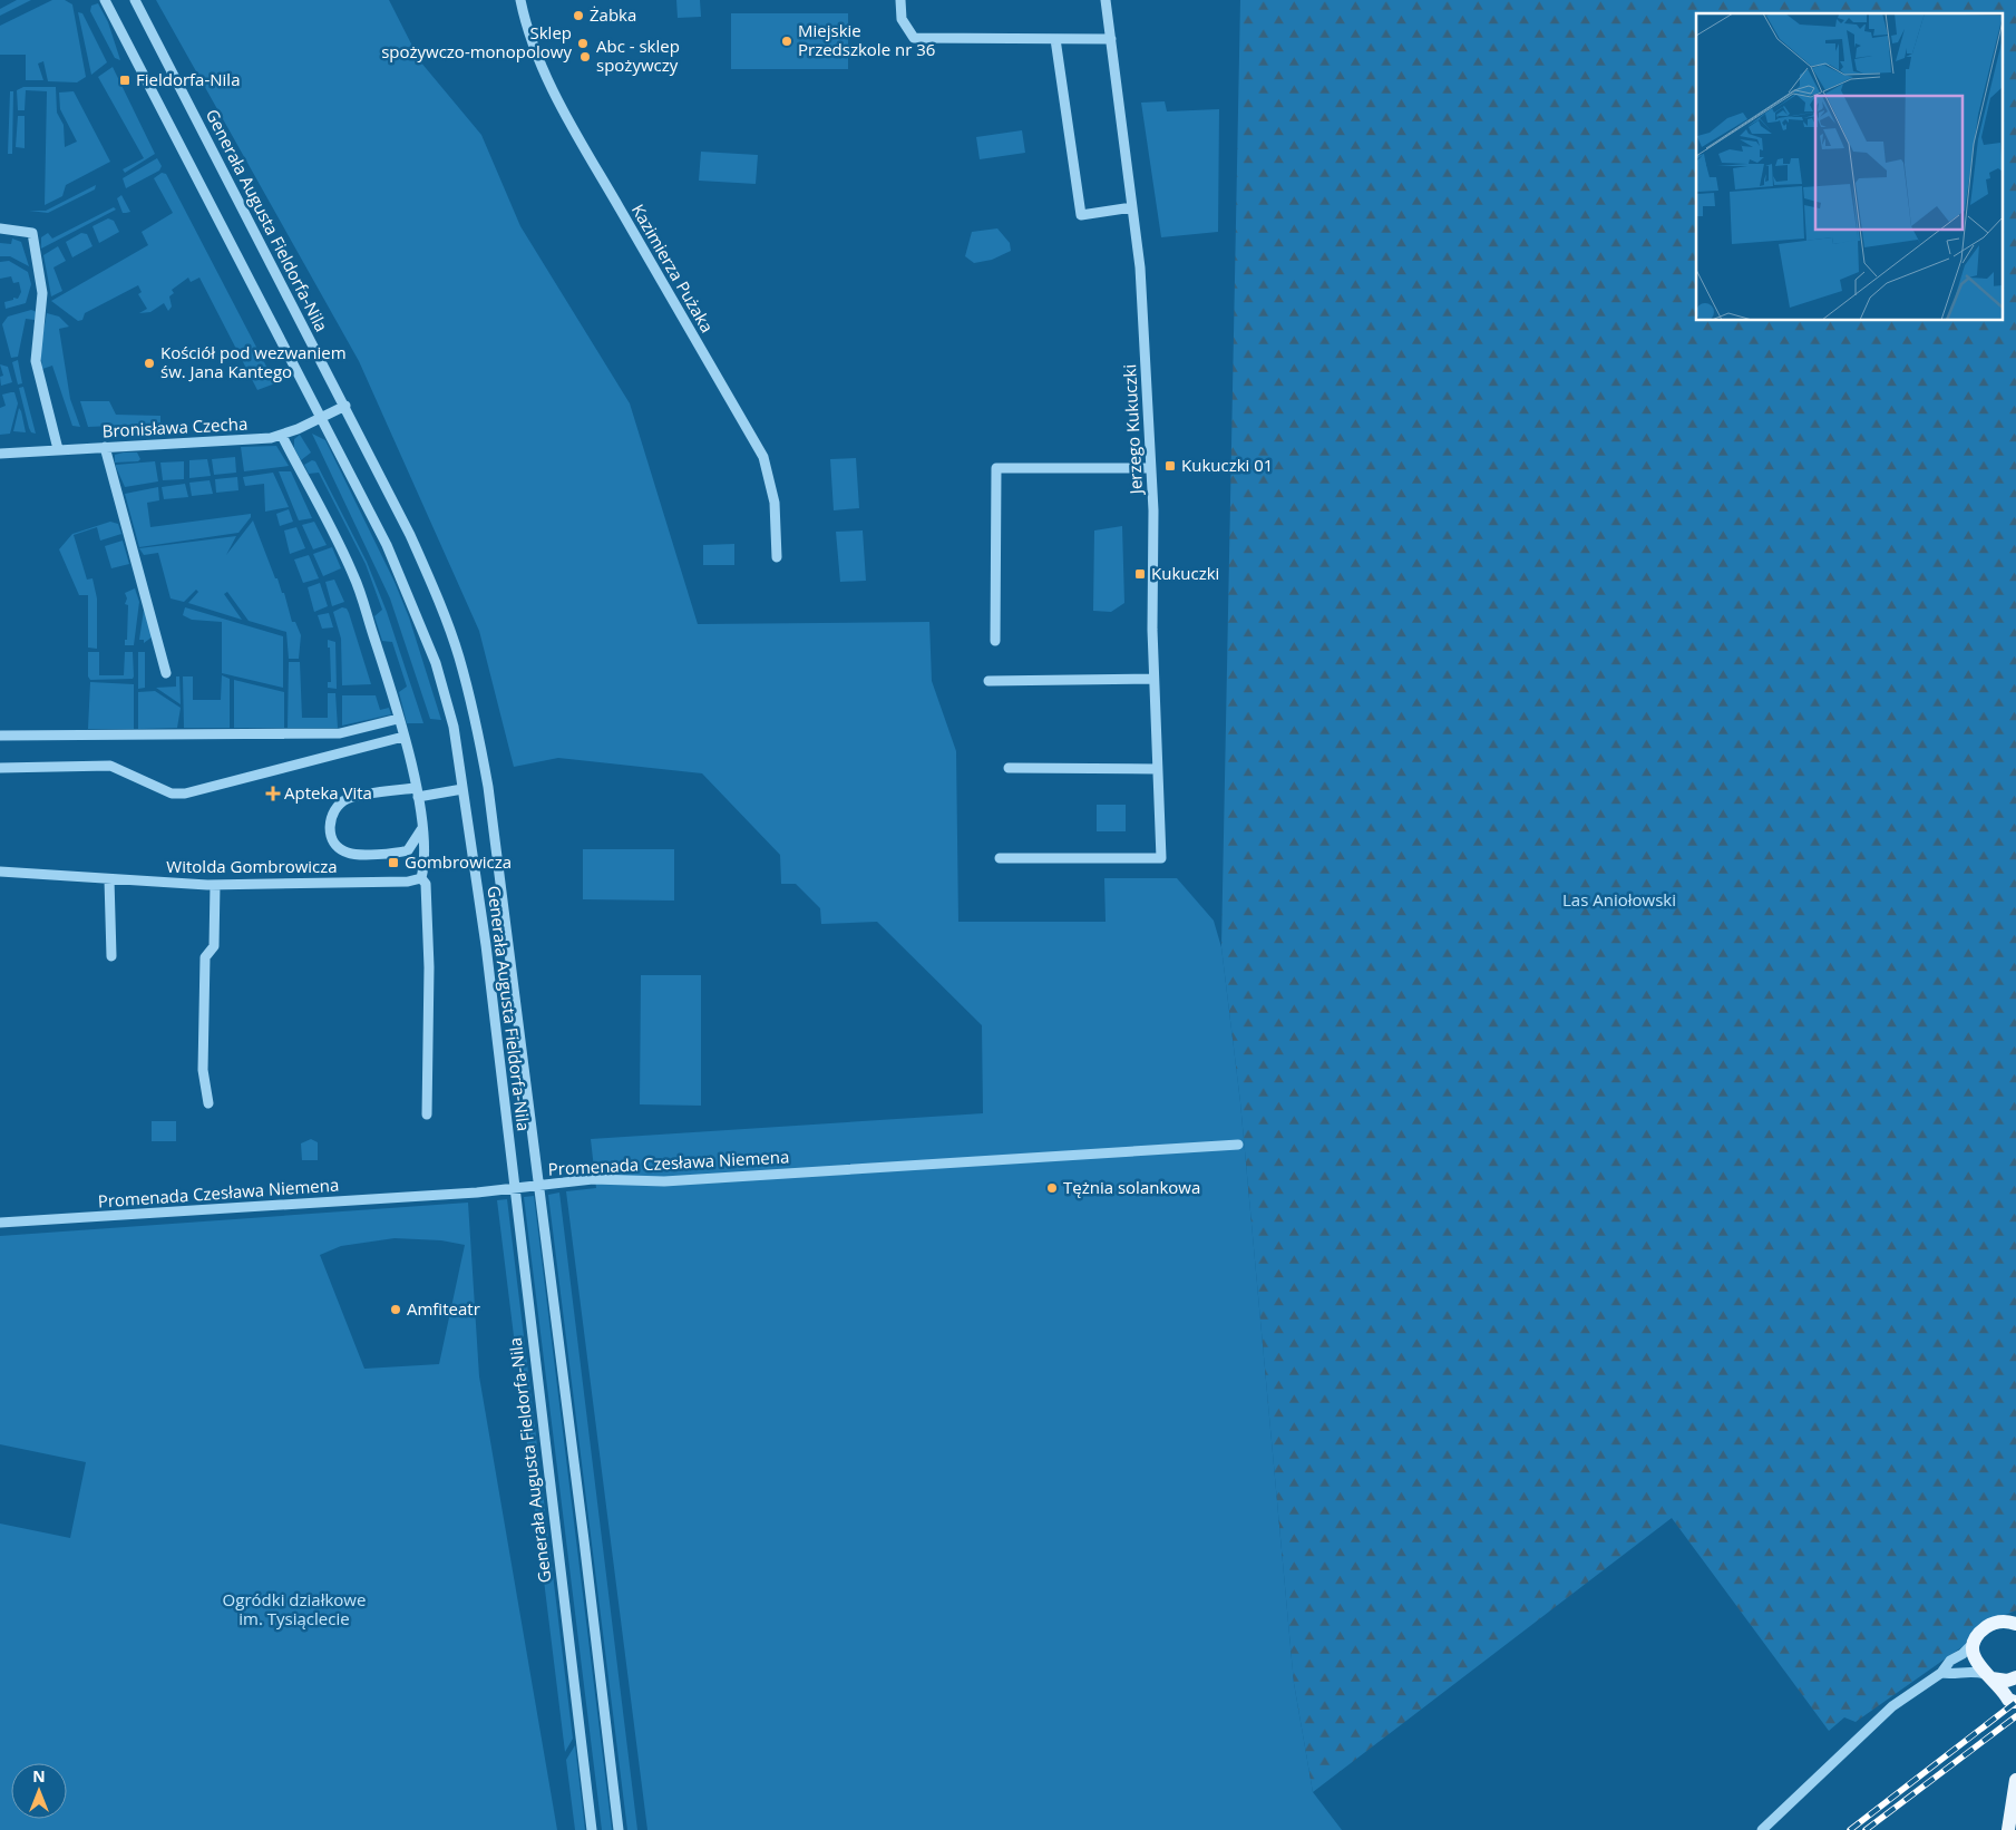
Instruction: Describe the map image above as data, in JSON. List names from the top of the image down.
{
  "streets": {
    "street": [
      "Generała Augusta Fieldorfa-Nila",
      "Kazimierza Pużaka",
      "Bronisława Czecha",
      "Jerzego Kukuczki",
      "Witolda Gombrowicza",
      "Promenada Czesława Niemena"
    ]
  },
  "crossings": [
    ["Generała Augusta Fieldorfa-Nila", "Bronisława Czecha"]
  ],
  "parks": ["Las Aniołowski", "Ogródki działkowe im. Tysiąclecie"],
  "places": {
    "other": [
      "Żabka",
      "Miejskie Przedszkole nr 36",
      "Sklep spożywczo-monopolowy",
      "Abc - sklep spożywczy",
      "Kościół pod wezwaniem św. Jana Kantego",
      "Tężnia solankowa",
      "Amfiteatr"
    ],
    "transit": [
      "Fieldorfa-Nila",
      "Kukuczki 01",
      "Kukuczki",
      "Gombrowicza"
    ],
    "health": ["Apteka Vita"]
  },
  "north": "top"
}
